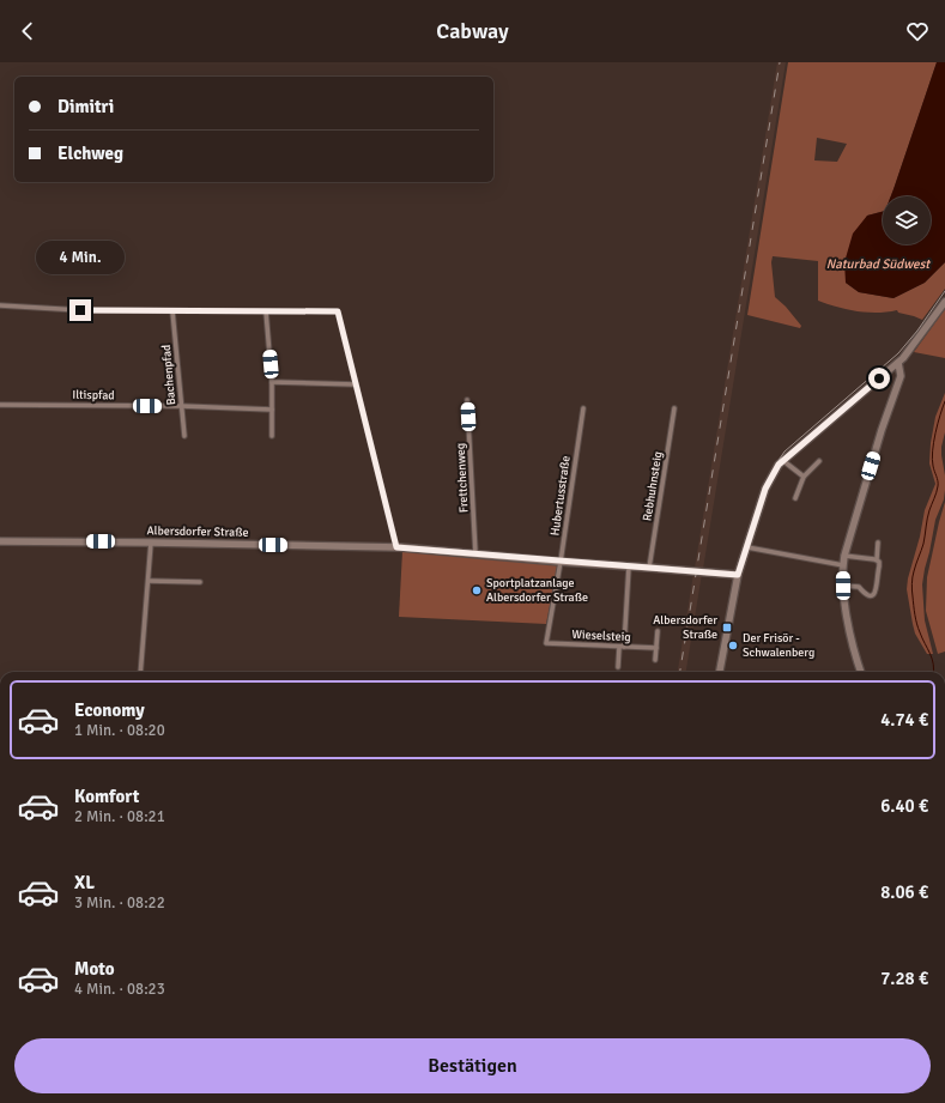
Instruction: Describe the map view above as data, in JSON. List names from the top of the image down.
{
  "streets": {
    "street": [
      "Bachenpfad",
      "Iltispfad",
      "Frettchenweg",
      "Rebhuhnsteig",
      "Hubertusstraße",
      "Albersdorfer Straße",
      "Wieselsteig"
    ]
  },
  "crossings": [
    ["Bachenpfad", "Iltispfad"],
    ["Frettchenweg", "Albersdorfer Straße"],
    ["Rebhuhnsteig", "Albersdorfer Straße"],
    ["Hubertusstraße", "Albersdorfer Straße"],
    ["Hubertusstraße", "Wieselsteig"]
  ],
  "water": ["Naturbad Südwest"],
  "places": {
    "other": ["Sportplatzanlage Albersdorfer Straße", "Der Frisör - Schwalenberg"],
    "transit": ["Albersdorfer Straße"]
  },
  "page": {
    "header": "Cabway",
    "banner": ["Dimitri", "Elchweg"],
    "bubble": "4 Min.",
    "list": [
      {
        "name": "Economy",
        "note": "1 Min. · 08:20",
        "value": "4.74 €"
      },
      {
        "name": "Komfort",
        "note": "2 Min. · 08:21",
        "value": "6.40 €"
      },
      {
        "name": "XL",
        "note": "3 Min. · 08:22",
        "value": "8.06 €"
      },
      {
        "name": "Moto",
        "note": "4 Min. · 08:23",
        "value": "7.28 €"
      }
    ],
    "buttons": "Bestätigen"
  }
}
